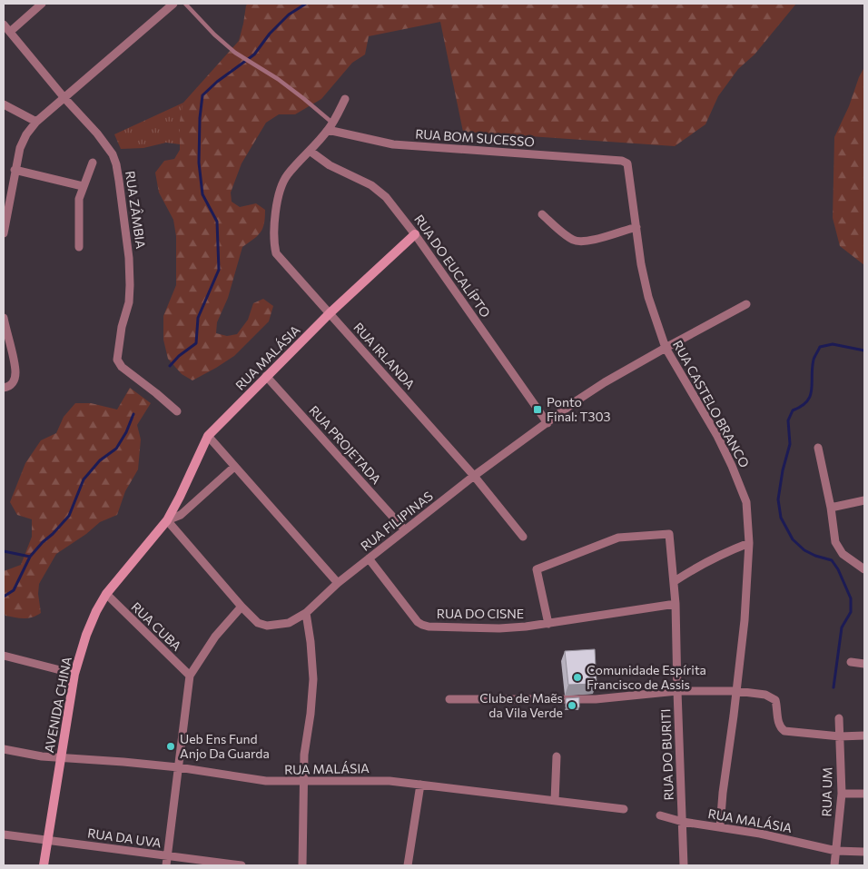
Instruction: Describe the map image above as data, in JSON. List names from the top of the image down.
{
  "streets": {
    "street": [
      "RUA BOM SUCESSO",
      "RUA ZÂMBIA",
      "RUA DO EUCALÍPTO",
      "RUA IRLANDA",
      "RUA MALÁSIA",
      "RUA CASTELO BRANCO",
      "RUA PROJETADA",
      "RUA FILIPINAS",
      "RUA DO CISNE",
      "RUA CUBA",
      "AVENIDA CHINA",
      "RUA DO BURITI",
      "RUA UM",
      "RUA DA UVA"
    ]
  },
  "crossings": [
    ["RUA BOM SUCESSO", "RUA CASTELO BRANCO"],
    ["RUA DO EUCALÍPTO", "RUA IRLANDA"],
    ["RUA DO EUCALÍPTO", "RUA MALÁSIA"],
    ["RUA DO EUCALÍPTO", "RUA FILIPINAS"],
    ["RUA IRLANDA", "RUA MALÁSIA"],
    ["RUA IRLANDA", "RUA FILIPINAS"],
    ["RUA MALÁSIA", "RUA CASTELO BRANCO"],
    ["RUA MALÁSIA", "RUA PROJETADA"],
    ["RUA MALÁSIA", "AVENIDA CHINA"],
    ["RUA MALÁSIA", "RUA DO BURITI"],
    ["RUA MALÁSIA", "RUA UM"],
    ["RUA CASTELO BRANCO", "RUA FILIPINAS"],
    ["RUA PROJETADA", "RUA FILIPINAS"],
    ["RUA FILIPINAS", "RUA DO CISNE"],
    ["RUA DO CISNE", "RUA DO BURITI"],
    ["RUA CUBA", "AVENIDA CHINA"],
    ["AVENIDA CHINA", "RUA DA UVA"]
  ],
  "places": {
    "transit": ["Ponto Final: T303"],
    "other": ["Comunidade Espírita Francisco de Assis", "Clube de Maẽs da Vila Verde", "Ueb Ens Fund Anjo Da Guarda"]
  }
}
